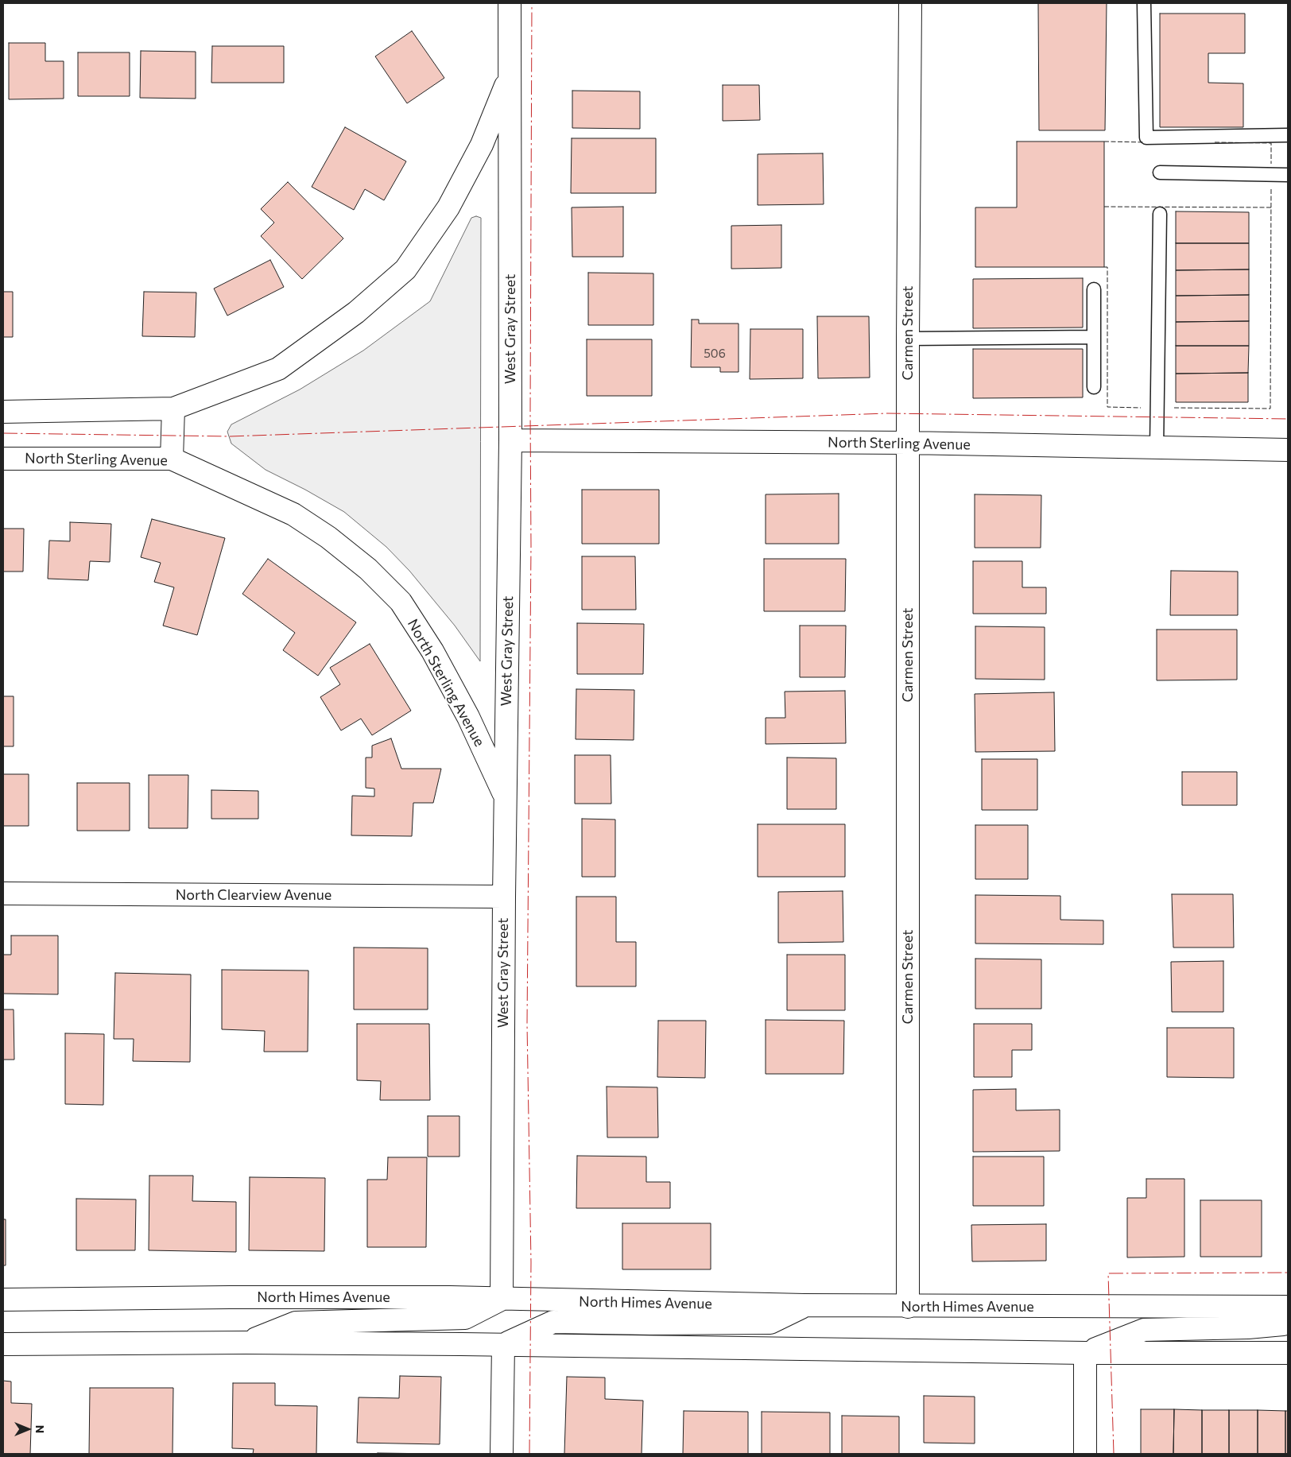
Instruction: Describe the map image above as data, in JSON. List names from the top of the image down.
{
  "streets": {
    "street": [
      "West Gray Street",
      "Carmen Street",
      "North Sterling Avenue",
      "North Clearview Avenue",
      "North Himes Avenue"
    ]
  },
  "crossings": [
    ["West Gray Street", "North Sterling Avenue"],
    ["West Gray Street", "North Clearview Avenue"],
    ["West Gray Street", "North Himes Avenue"],
    ["Carmen Street", "North Sterling Avenue"],
    ["Carmen Street", "North Himes Avenue"]
  ],
  "house_numbers": ["506"],
  "north": "right"
}
